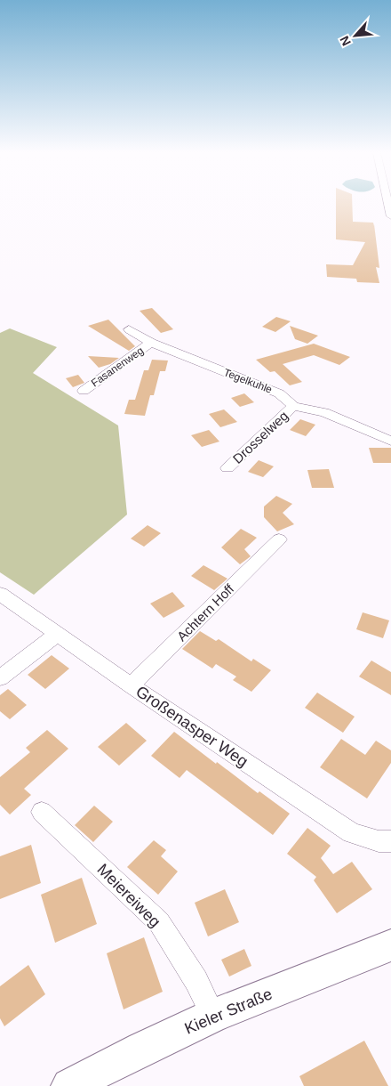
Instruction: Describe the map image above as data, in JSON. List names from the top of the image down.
{
  "streets": {
    "main road": ["Kieler Straße"],
    "street": [
      "Fasanenweg",
      "Tegelkuhle",
      "Drosselweg",
      "Achtern Hoff",
      "Großenasper Weg",
      "Meiereiweg"
    ]
  },
  "crossings": [
    ["Fasanenweg", "Tegelkuhle"],
    ["Tegelkuhle", "Drosselweg"],
    ["Achtern Hoff", "Großenasper Weg"],
    ["Meiereiweg", "Kieler Straße"]
  ],
  "north": "bottom left"
}
